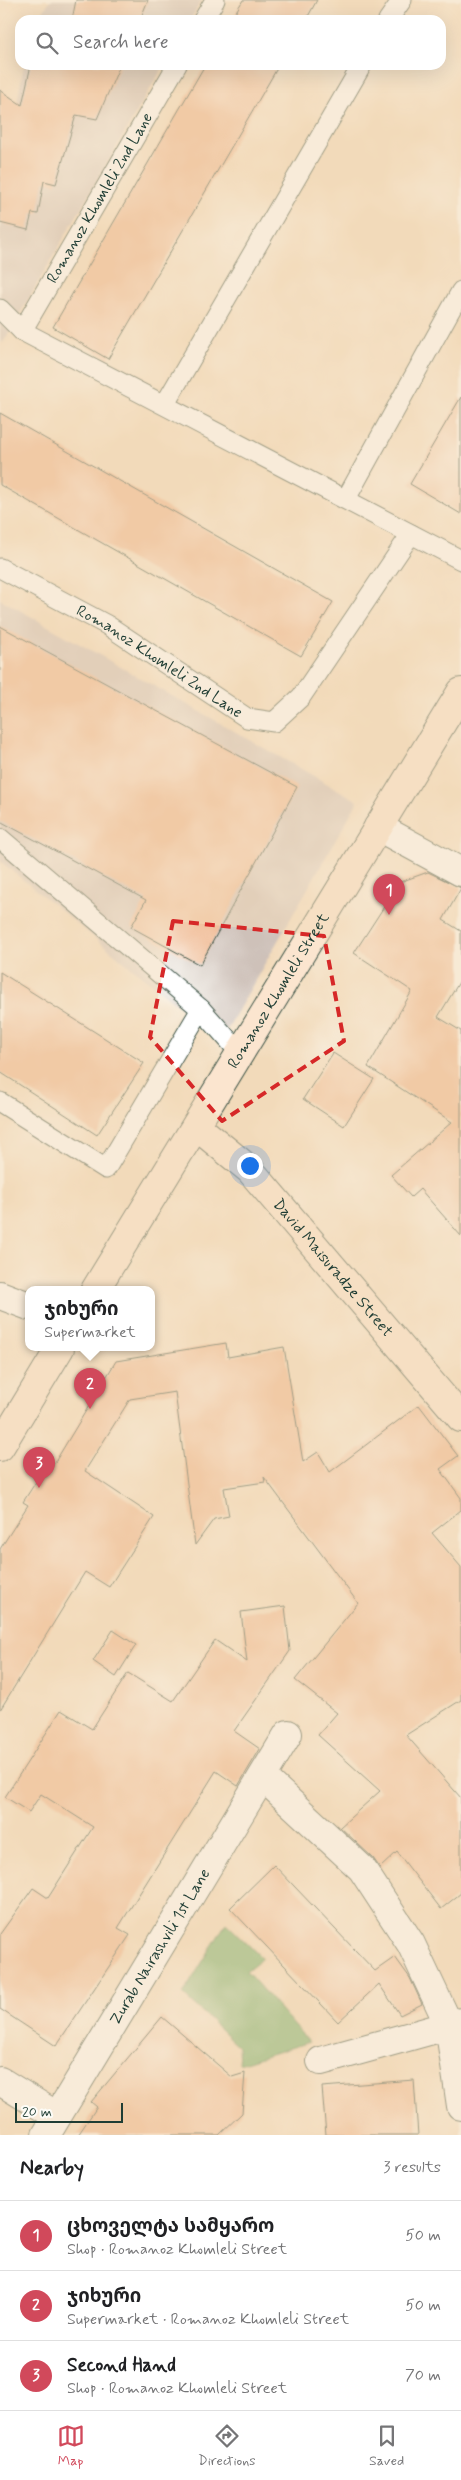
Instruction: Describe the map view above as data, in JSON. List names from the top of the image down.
{
  "streets": {
    "street": ["Romanoz Khomleli Street", "David Maisuradze Street", "Zurab Nairashvili 1st Lane"],
    "lane": ["Romanoz Khomleli 2nd Lane"]
  },
  "crossings": [
    ["Romanoz Khomleli Street", "David Maisuradze Street"]
  ],
  "scale_bar": "20 m",
  "page": {
    "search": "Search here",
    "pins": ["1", "2", "3"],
    "popup": ["ჯიხური", "Supermarket"],
    "scale": "20 m",
    "heading": ["Nearby", "3 results"],
    "list": [
      {
        "mark": "1",
        "name": "ცხოველტა სამყარო",
        "note": "Shop · Romanoz Khomleli Street",
        "value": "50 m"
      },
      {
        "mark": "2",
        "name": "ჯიხური",
        "note": "Supermarket · Romanoz Khomleli Street",
        "value": "50 m"
      },
      {
        "mark": "3",
        "name": "Second Hand",
        "note": "Shop · Romanoz Khomleli Street",
        "value": "70 m"
      }
    ],
    "nav": ["Map", "Directions", "Saved"]
  }
}
